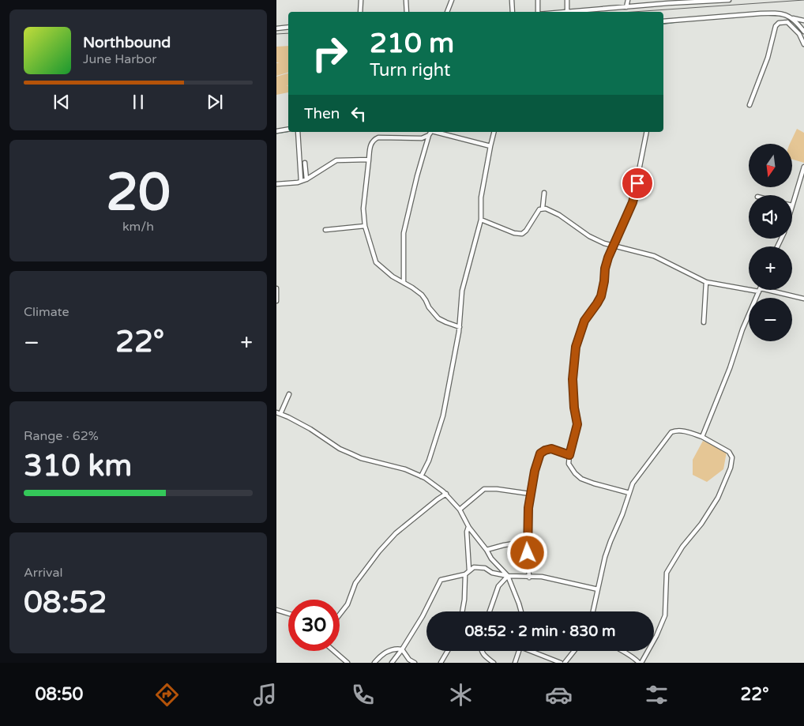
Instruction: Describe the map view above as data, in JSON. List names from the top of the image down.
{
  "north": "bottom",
  "page": {
    "turn": ["210 m", "Turn right"],
    "song": ["Northbound", "June Harbor"],
    "then": "Then",
    "tile": [
      ["20", "km/h"],
      "Climate",
      ["Range · 62%", "310 km"],
      ["Arrival", "08:52"]
    ],
    "map_buttons": ["+", "−"],
    "heat": ["−", "22°", "+"],
    "limit": "30",
    "trip": "08:52 · 2 min · 830 m",
    "tabs": ["08:50", "22°"]
  }
}
